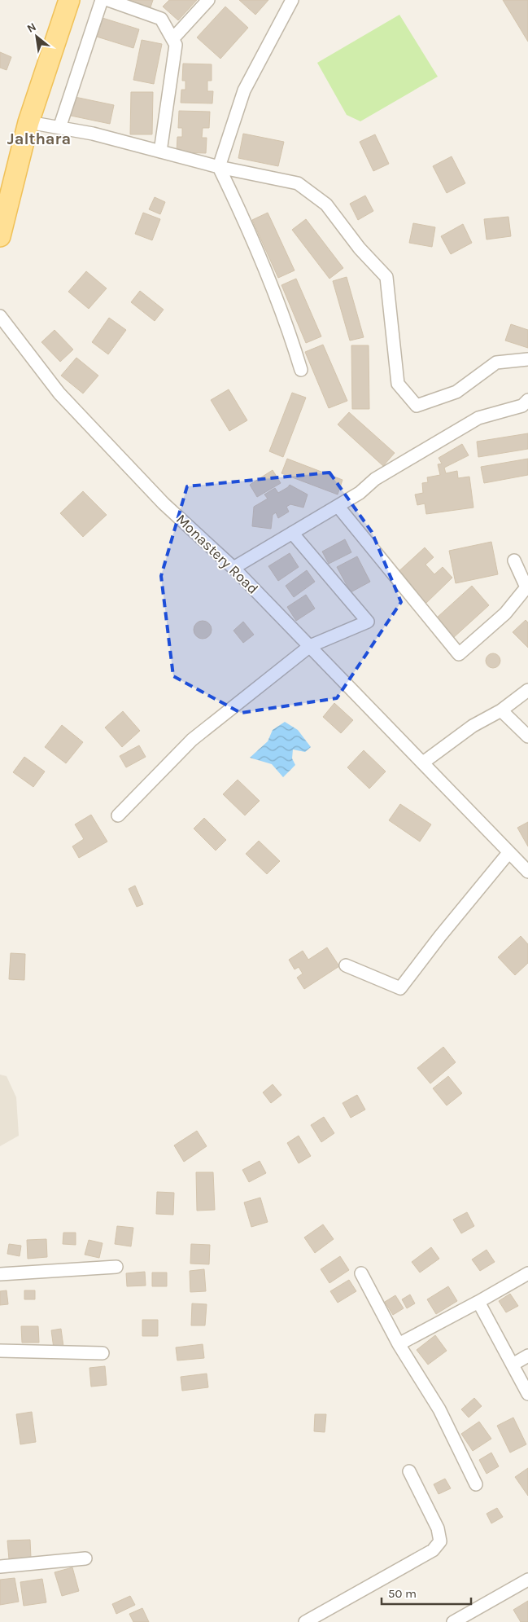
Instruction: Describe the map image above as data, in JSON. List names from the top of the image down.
{
  "streets": {
    "street": ["Monastery Road"]
  },
  "districts": ["Jalthara"],
  "scale_bar": "50 m",
  "north": "top left"
}
